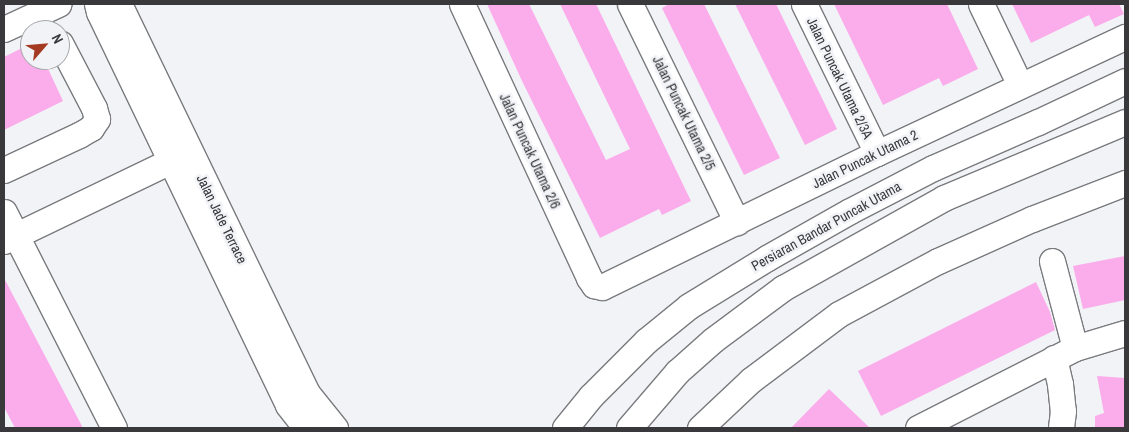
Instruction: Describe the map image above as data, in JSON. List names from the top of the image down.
{
  "streets": {
    "street": [
      "Jalan Puncak Utama 2/3A",
      "Jalan Puncak Utama 2/5",
      "Jalan Puncak Utama 2/6",
      "Jalan Puncak Utama 2",
      "Jalan Jade Terrace",
      "Persiaran Bandar Puncak Utama"
    ]
  },
  "crossings": [
    ["Jalan Puncak Utama 2/3A", "Jalan Puncak Utama 2"],
    ["Jalan Puncak Utama 2/5", "Jalan Puncak Utama 2"],
    ["Jalan Puncak Utama 2/6", "Jalan Puncak Utama 2"]
  ],
  "north": "top right"
}
